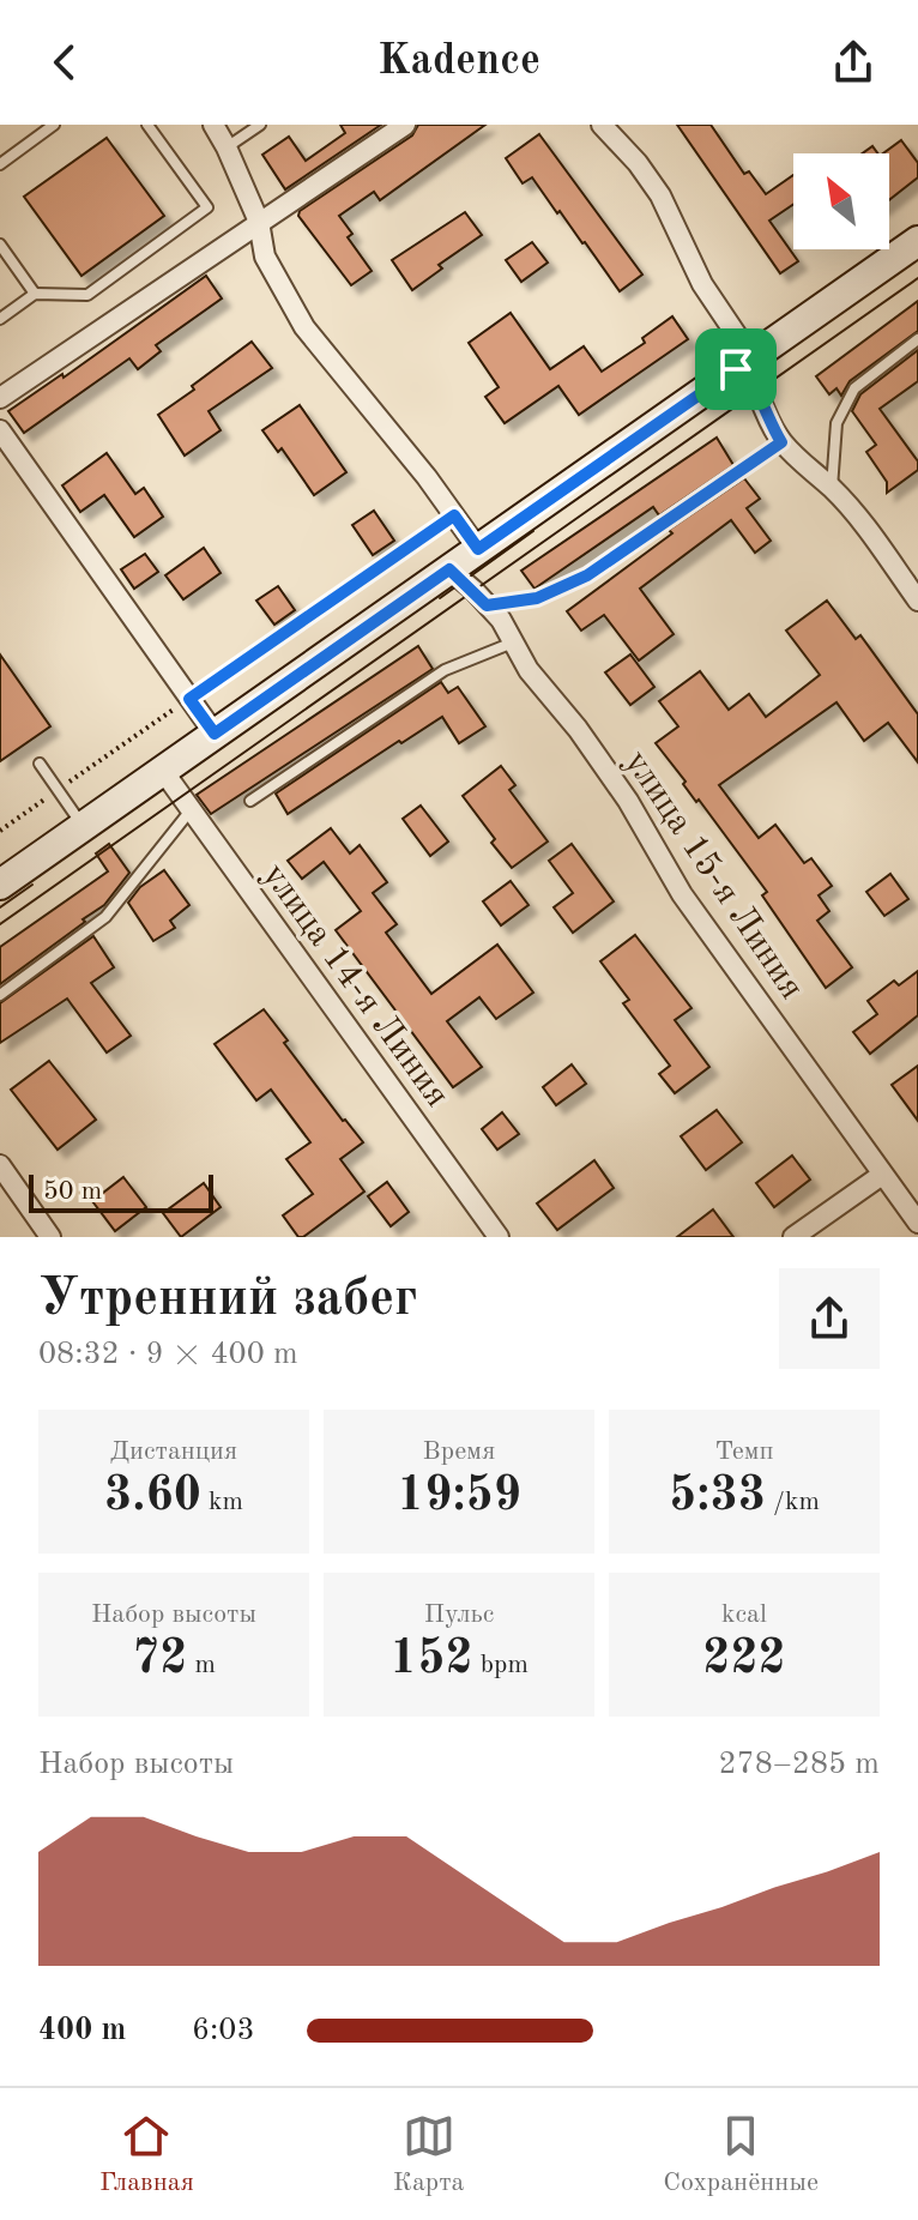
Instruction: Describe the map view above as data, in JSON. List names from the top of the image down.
{
  "streets": {
    "street": ["улица 15-я Линия", "улица 14-я Линия"]
  },
  "scale_bar": "50 m",
  "north": "top left",
  "page": {
    "header": "Kadence",
    "scale": "50 m",
    "heading": ["Утренний забег", "08:32 · 9 × 400 m"],
    "stats": [
      ["Дистанция", "3.60 km"],
      ["Время", "19:59"],
      ["Темп", "5:33 /km"],
      ["Набор высоты", "72 m"],
      ["Пульс", "152 bpm"],
      ["kcal", "222"]
    ],
    "chart": ["Набор высоты", "278–285 m"],
    "list": [
      {
        "name": "400 m",
        "note": "6:03"
      }
    ],
    "tabs": ["Главная", "Карта", "Сохранённые"]
  }
}
